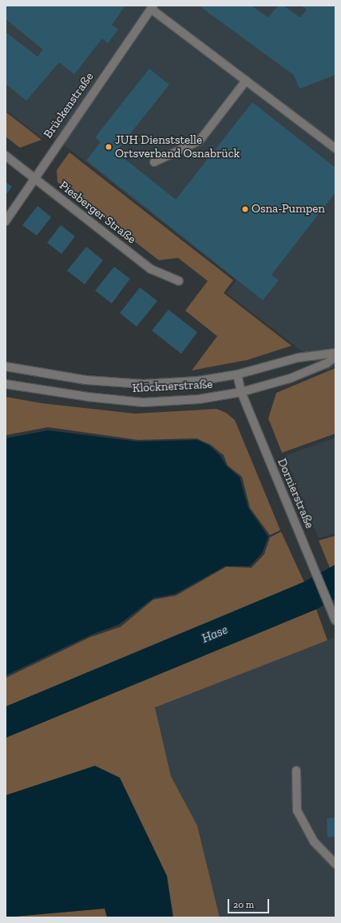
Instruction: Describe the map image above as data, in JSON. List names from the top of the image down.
{
  "streets": {
    "street": [
      "Brückenstraße",
      "Piesberger Straße",
      "Klöcknerstraße",
      "Dornierstraße"
    ]
  },
  "crossings": [
    ["Brückenstraße", "Piesberger Straße"],
    ["Klöcknerstraße", "Dornierstraße"]
  ],
  "water": ["Hase"],
  "places": ["JUH Dienststelle Ortsverband Osnabrück", "Osna-Pumpen"],
  "scale_bar": "20 m"
}
